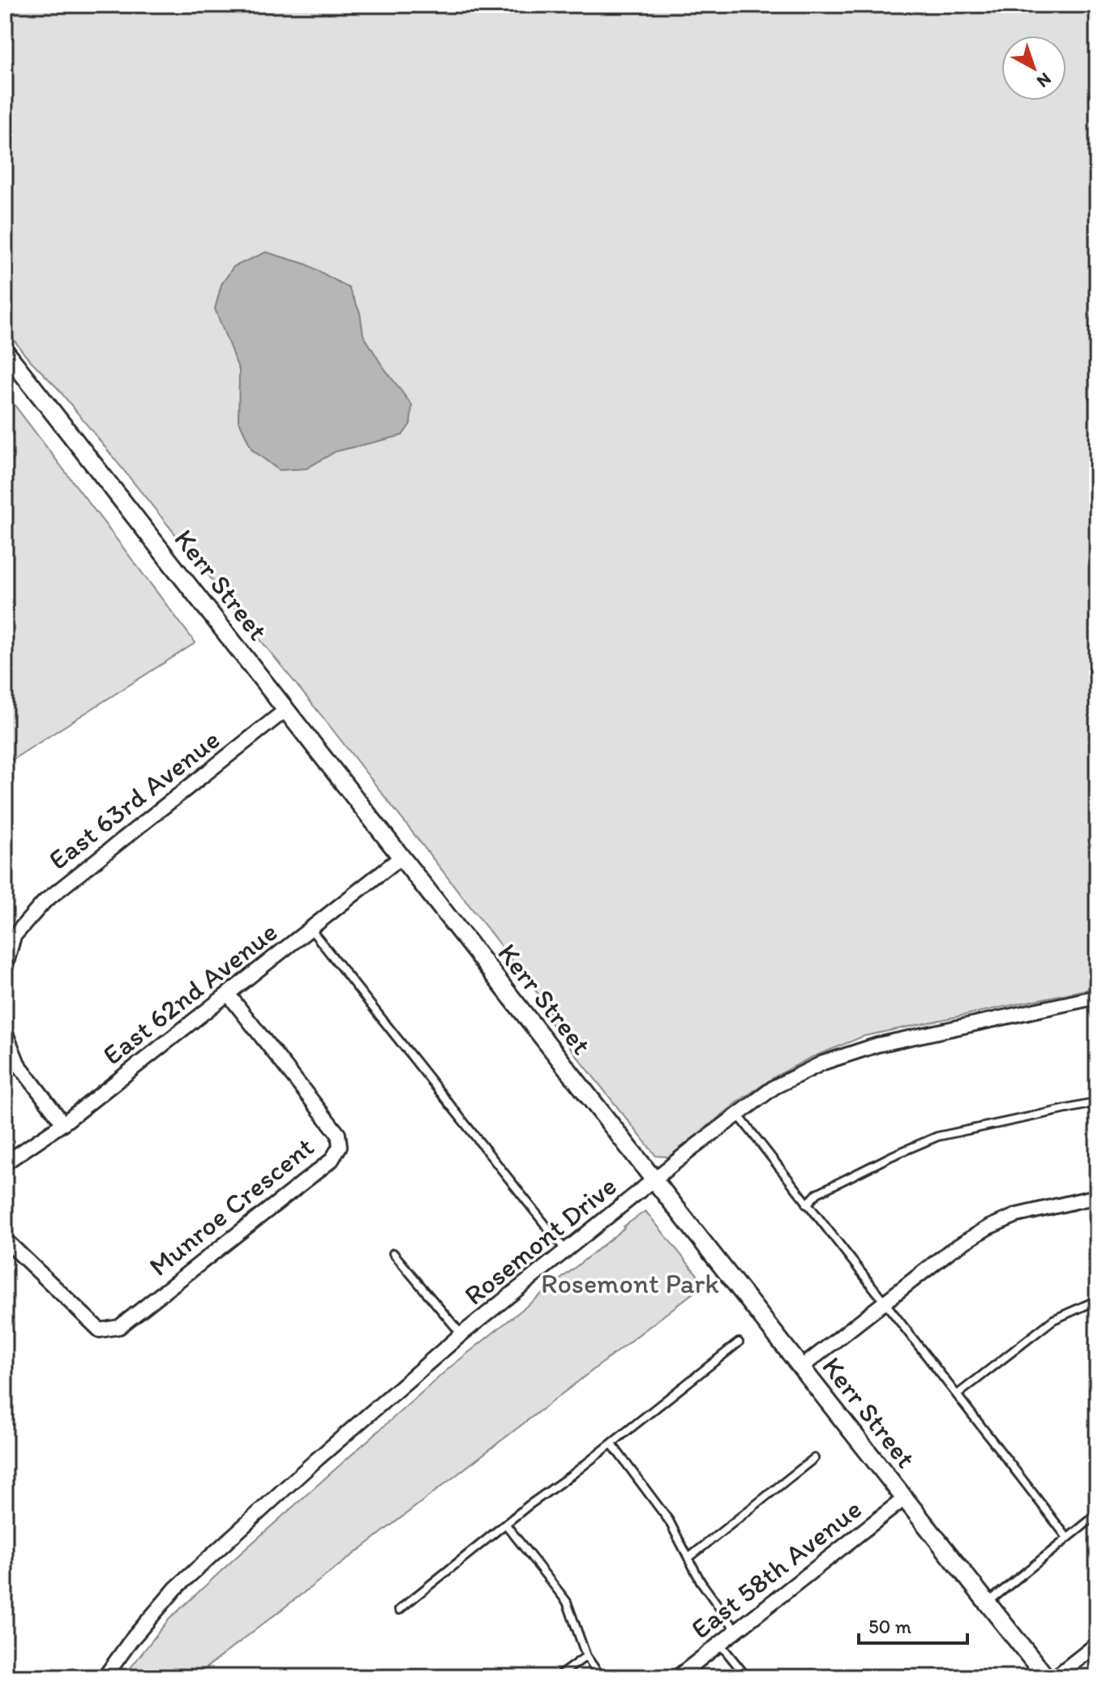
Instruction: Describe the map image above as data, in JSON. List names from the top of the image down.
{
  "streets": {
    "street": [
      "Kerr Street",
      "East 63rd Avenue",
      "East 62nd Avenue",
      "Munroe Crescent",
      "Rosemont Drive",
      "East 58th Avenue"
    ]
  },
  "crossings": [
    ["Kerr Street", "East 63rd Avenue"],
    ["Kerr Street", "East 62nd Avenue"],
    ["Kerr Street", "Rosemont Drive"],
    ["Kerr Street", "East 58th Avenue"],
    ["East 62nd Avenue", "Munroe Crescent"]
  ],
  "parks": ["Rosemont Park"],
  "scale_bar": "50 m",
  "north": "bottom right"
}
